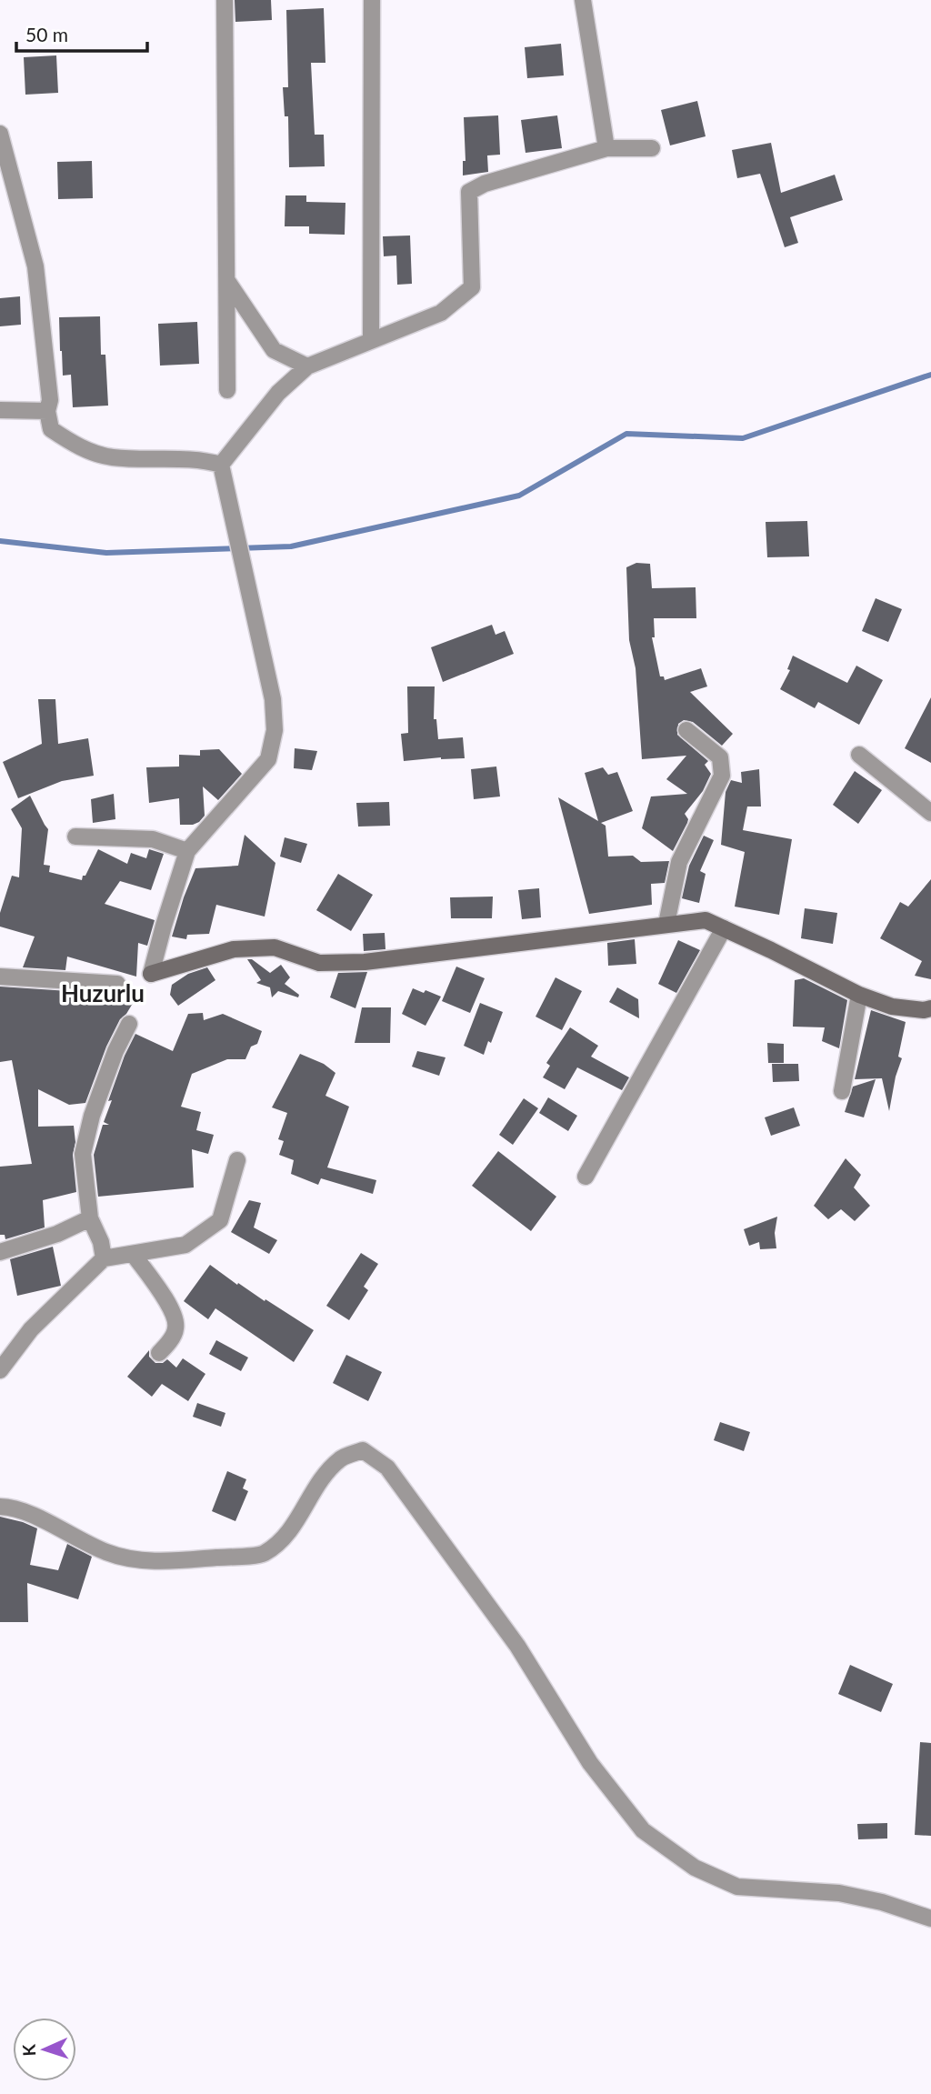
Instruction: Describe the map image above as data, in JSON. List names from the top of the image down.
{
  "districts": ["Huzurlu"],
  "scale_bar": "50 m",
  "north": "left"
}
